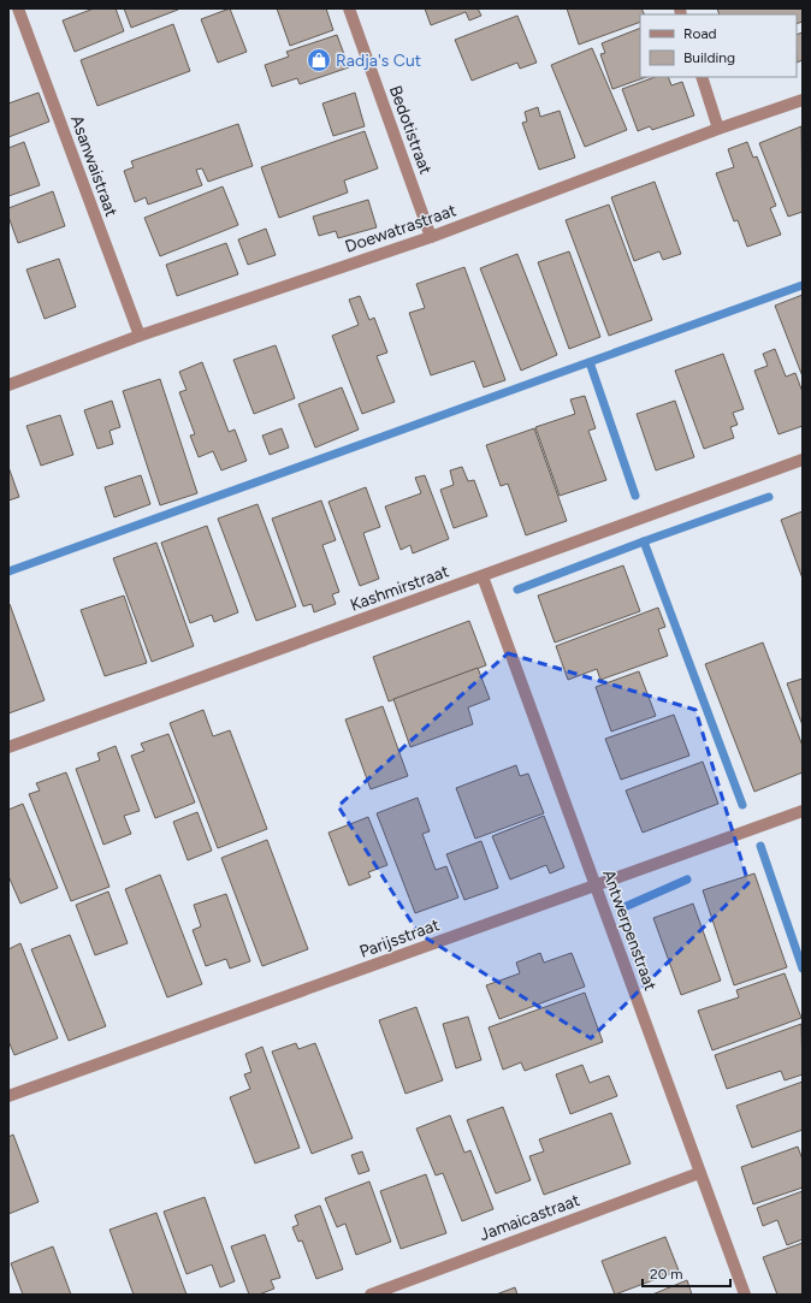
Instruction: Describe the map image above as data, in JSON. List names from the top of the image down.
{
  "streets": {
    "street": [
      "Bedotistraat",
      "Asanwaistraat",
      "Doewatrastraat",
      "Kashmirstraat",
      "Antwerpenstraat",
      "Parijsstraat",
      "Jamaicastraat"
    ]
  },
  "crossings": [
    ["Bedotistraat", "Doewatrastraat"],
    ["Asanwaistraat", "Doewatrastraat"],
    ["Kashmirstraat", "Antwerpenstraat"],
    ["Antwerpenstraat", "Parijsstraat"],
    ["Antwerpenstraat", "Jamaicastraat"]
  ],
  "places": {
    "shop": ["Radja's Cut"]
  },
  "legend": ["Road", "Building"],
  "scale_bar": "20 m"
}
